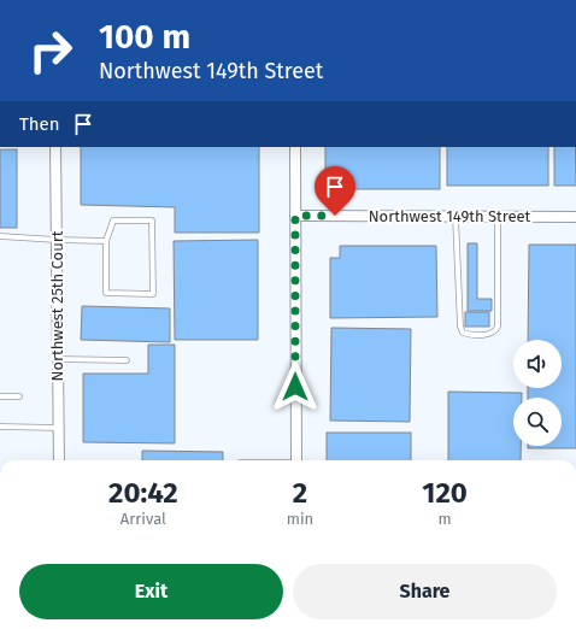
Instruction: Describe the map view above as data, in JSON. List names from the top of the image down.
{
  "streets": {
    "street": ["Northwest 149th Street", "Northwest 25th Court"]
  },
  "page": {
    "turn": ["100 m", "Northwest 149th Street"],
    "then": "Then",
    "eta": [
      "20:42",
      "Arrival",
      "2",
      "min",
      "120",
      "m"
    ],
    "buttons": ["Exit", "Share"]
  }
}
